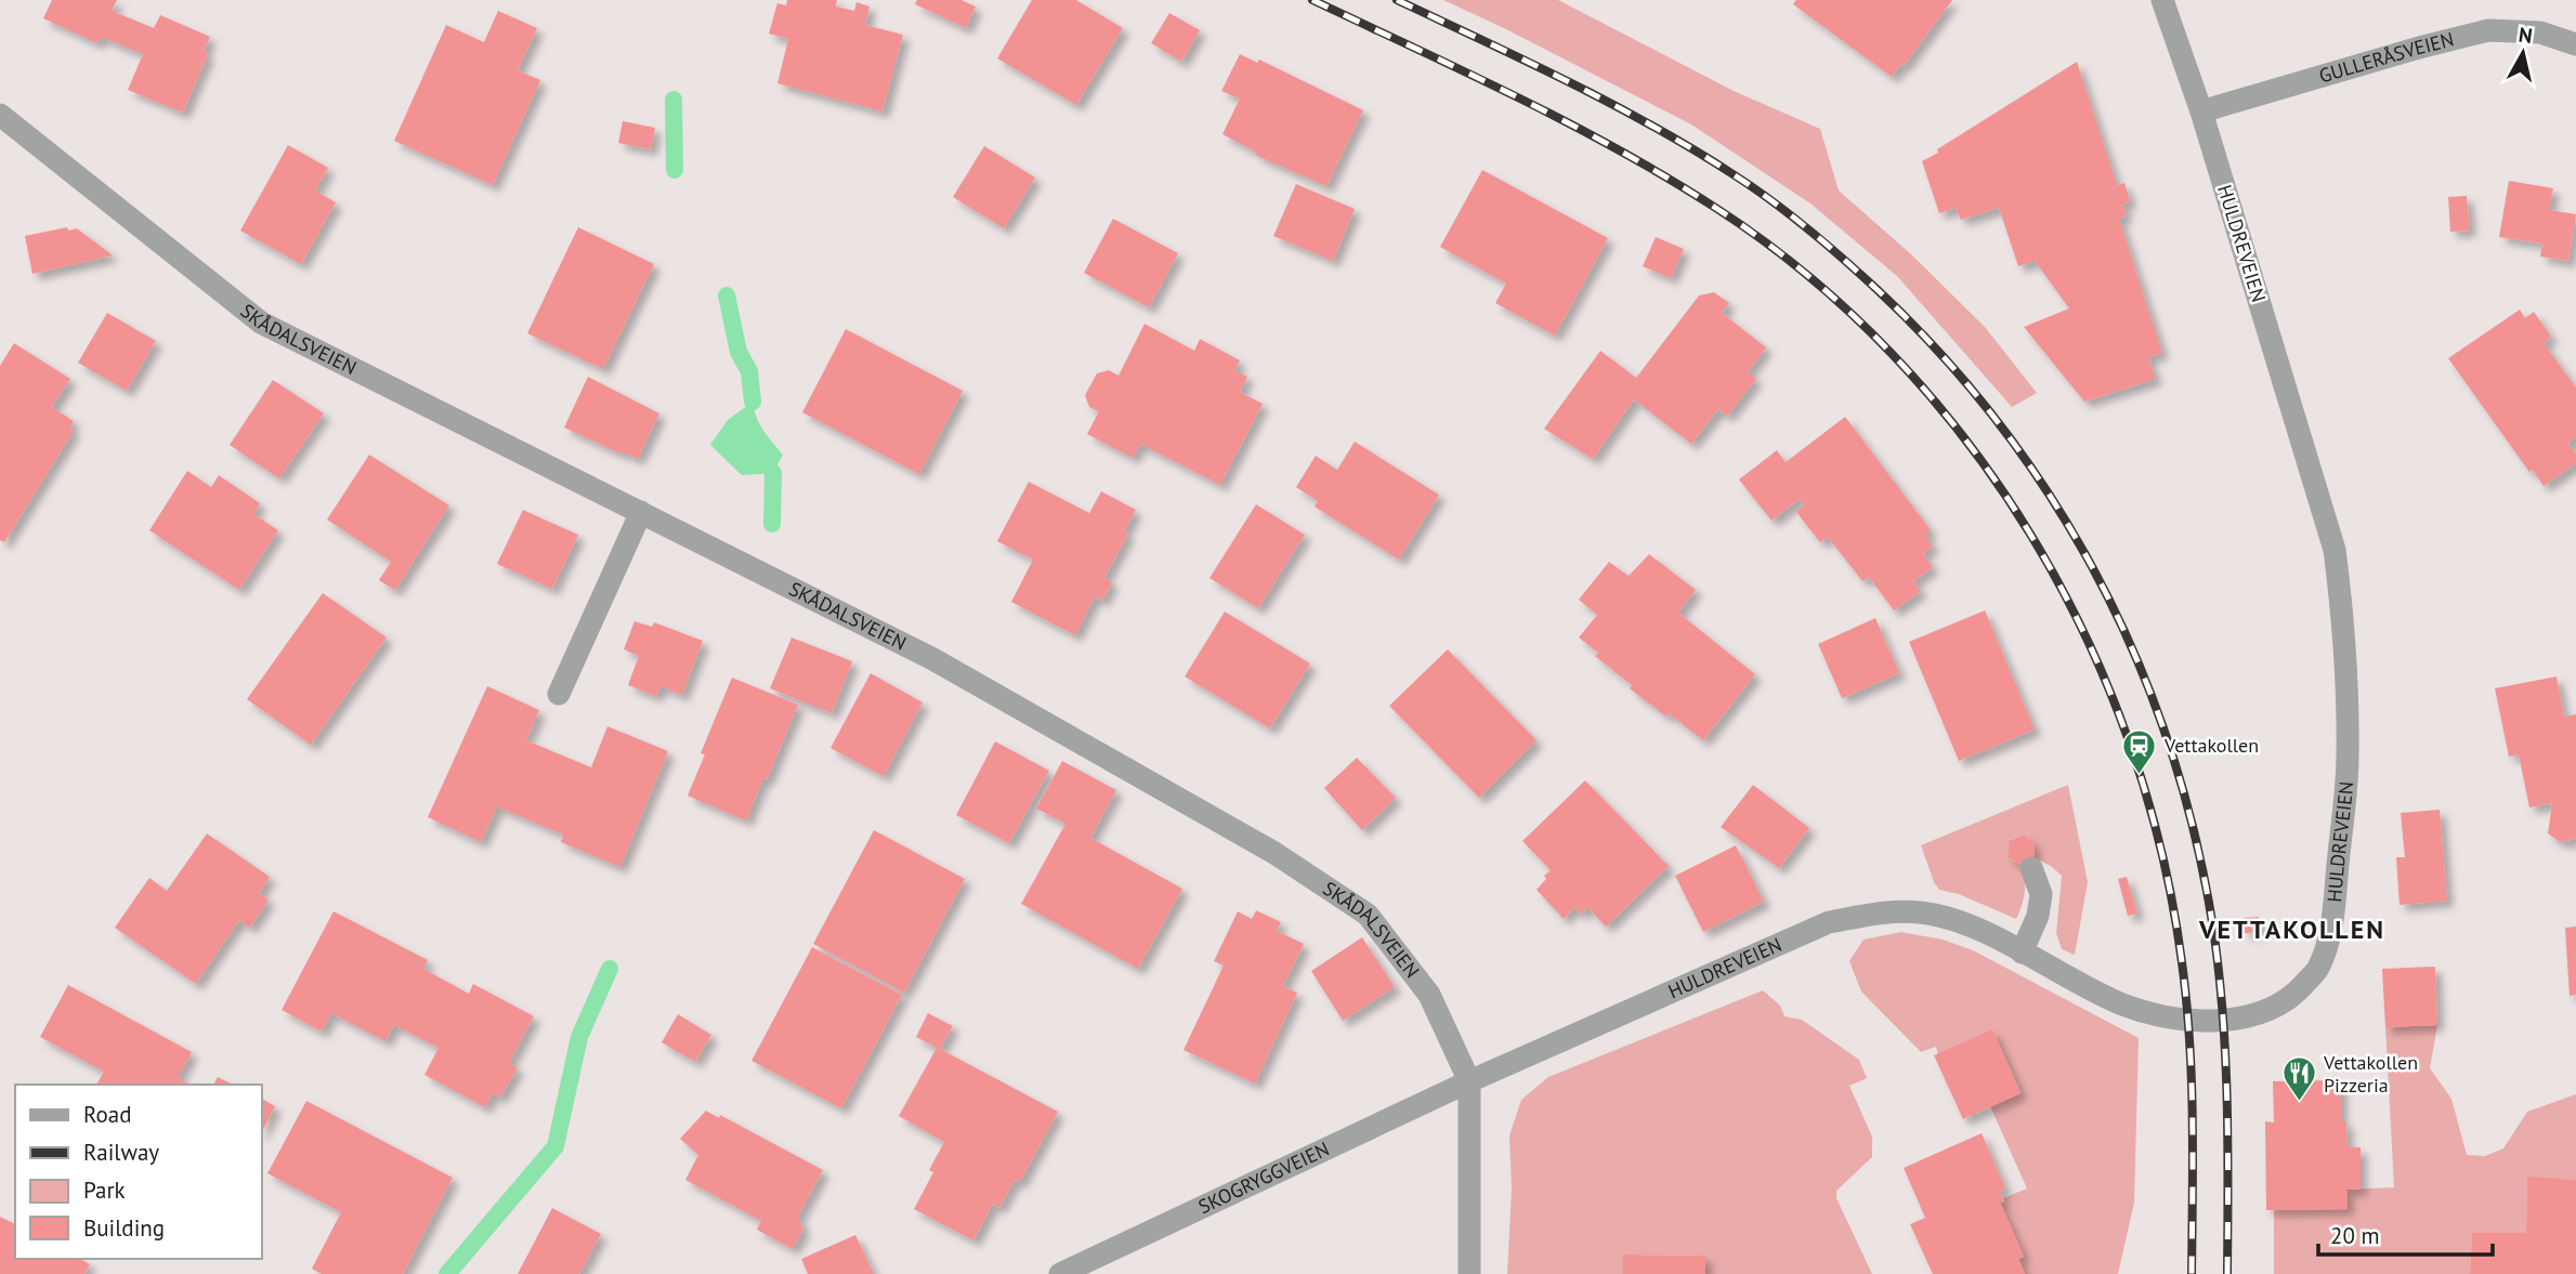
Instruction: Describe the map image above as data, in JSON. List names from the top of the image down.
{
  "streets": {
    "street": [
      "GULLERÅSVEIEN",
      "HULDREVEIEN",
      "SKÅDALSVEIEN",
      "SKOGRYGGVEIEN"
    ]
  },
  "crossings": [
    ["GULLERÅSVEIEN", "HULDREVEIEN"],
    ["HULDREVEIEN", "SKÅDALSVEIEN"],
    ["HULDREVEIEN", "SKOGRYGGVEIEN"],
    ["SKÅDALSVEIEN", "SKOGRYGGVEIEN"]
  ],
  "districts": ["VETTAKOLLEN"],
  "places": {
    "station": ["Vettakollen"],
    "restaurant": ["Vettakollen Pizzeria"]
  },
  "legend": [
    "Road",
    "Railway",
    "Park",
    "Building"
  ],
  "scale_bar": "20 m",
  "north": "top"
}
